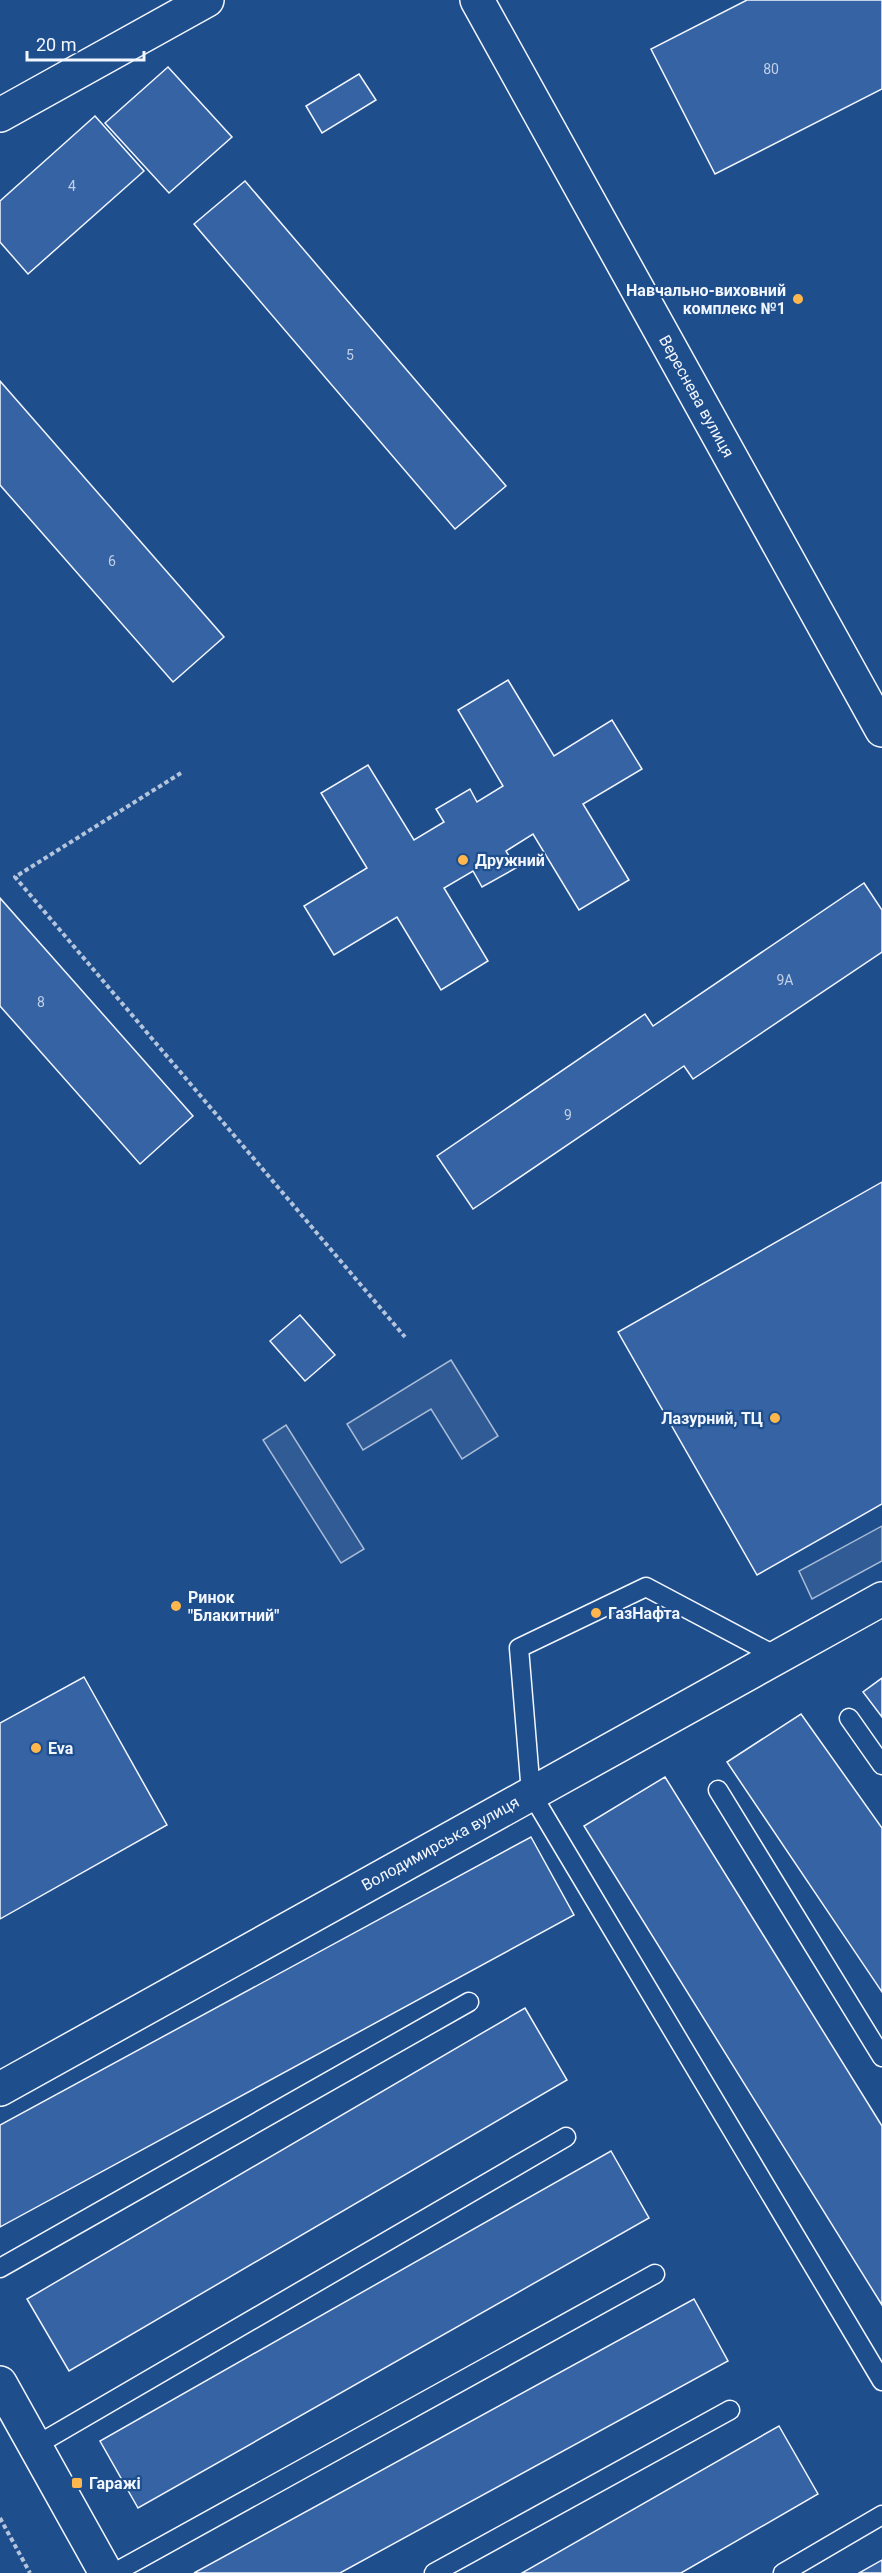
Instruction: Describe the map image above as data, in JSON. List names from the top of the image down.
{
  "streets": {
    "street": ["Вереснева вулиця", "Володимирська вулиця"]
  },
  "places": {
    "other": [
      "Навчально-виховний комплекс №1",
      "Дружний",
      "Лазурний, ТЦ",
      "Ринок \"Блакитний\"",
      "ГазНафта",
      "Eva"
    ],
    "transit": ["Гаражі"]
  },
  "house_numbers": [
    "80",
    "4",
    "5",
    "6",
    "9А",
    "8",
    "9"
  ],
  "scale_bar": "20 m"
}
